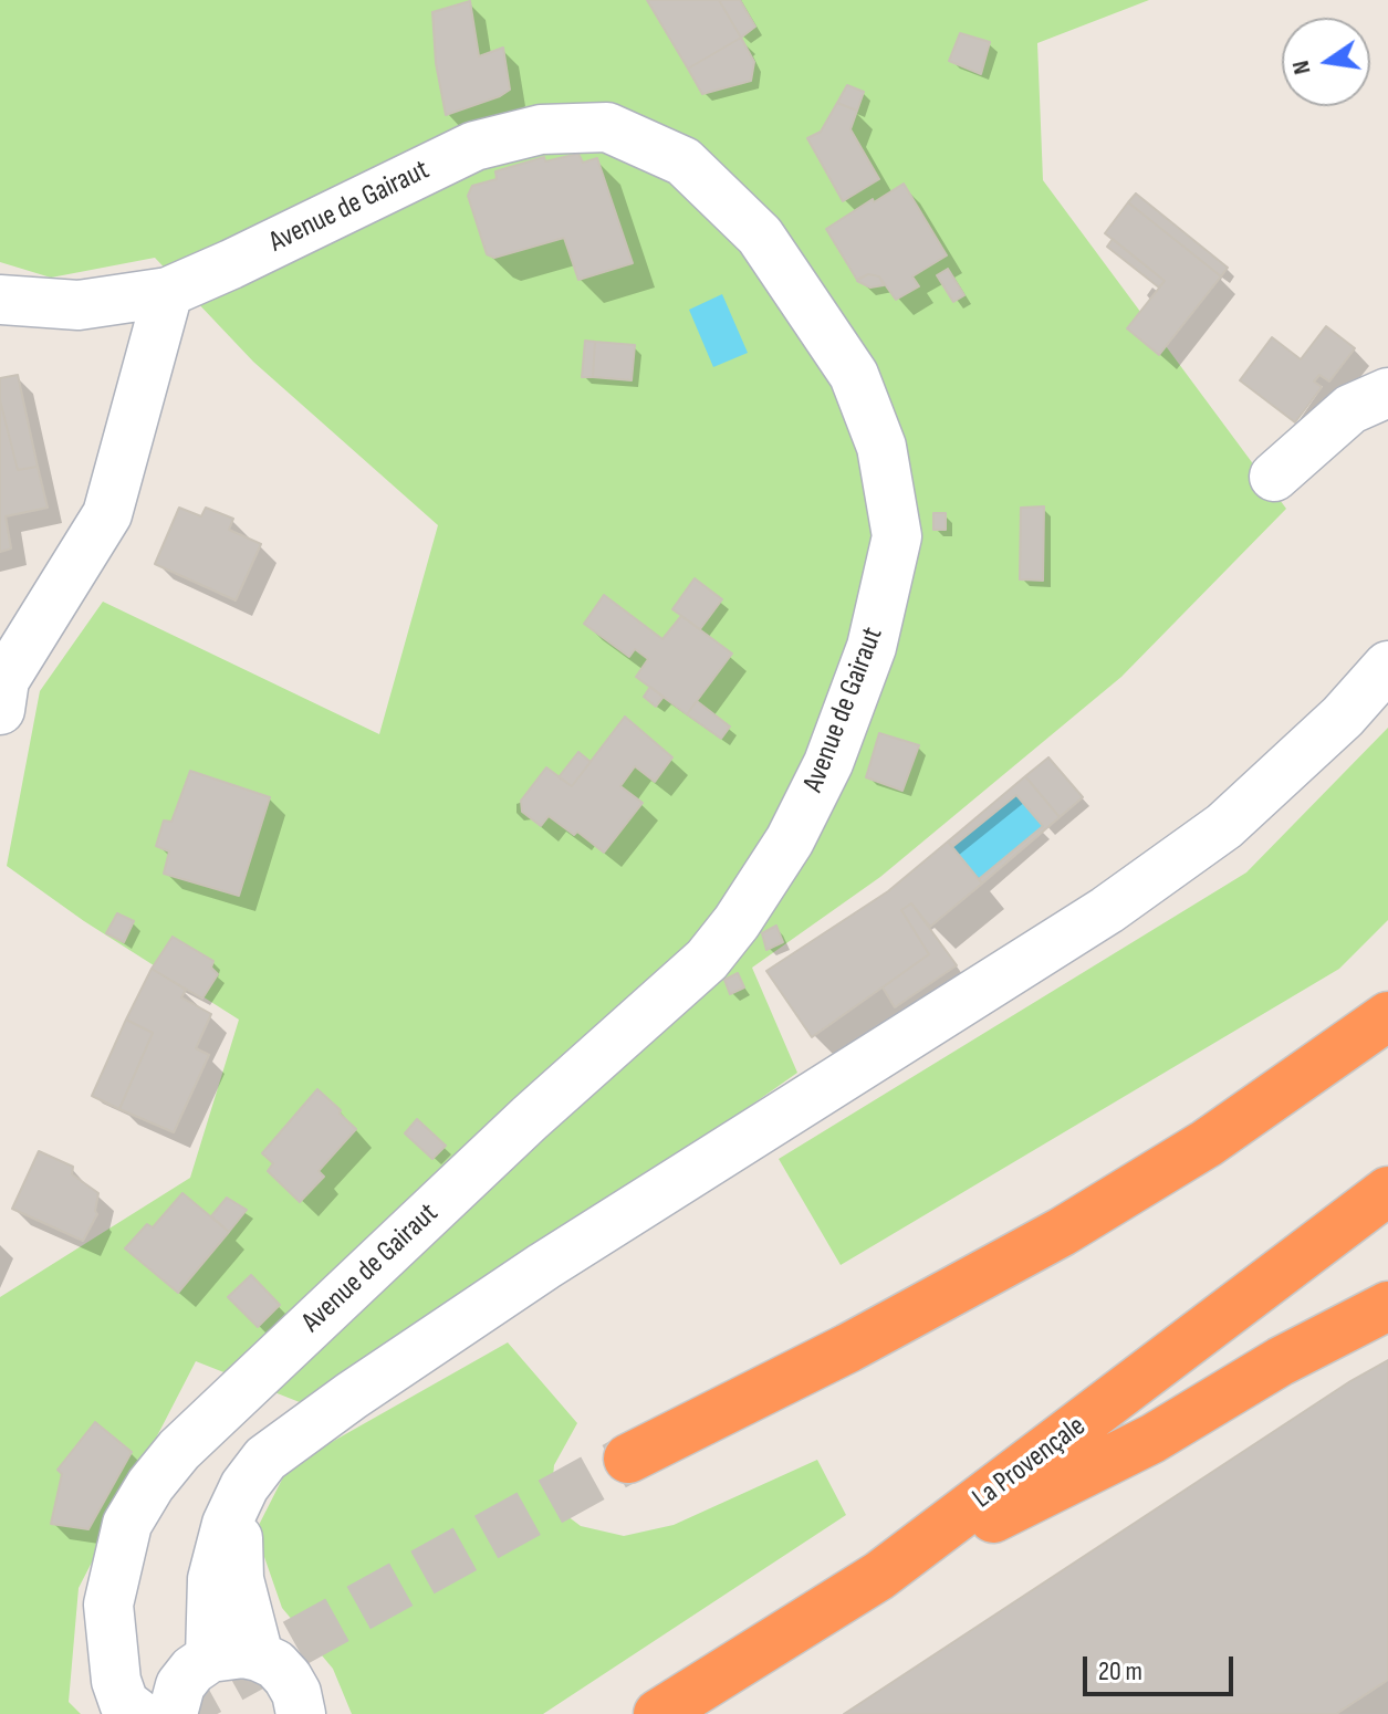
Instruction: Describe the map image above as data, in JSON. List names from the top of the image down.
{
  "streets": {
    "highway": ["La Provençale"],
    "street": ["Avenue de Gairaut"]
  },
  "scale_bar": "20 m",
  "north": "left"
}
